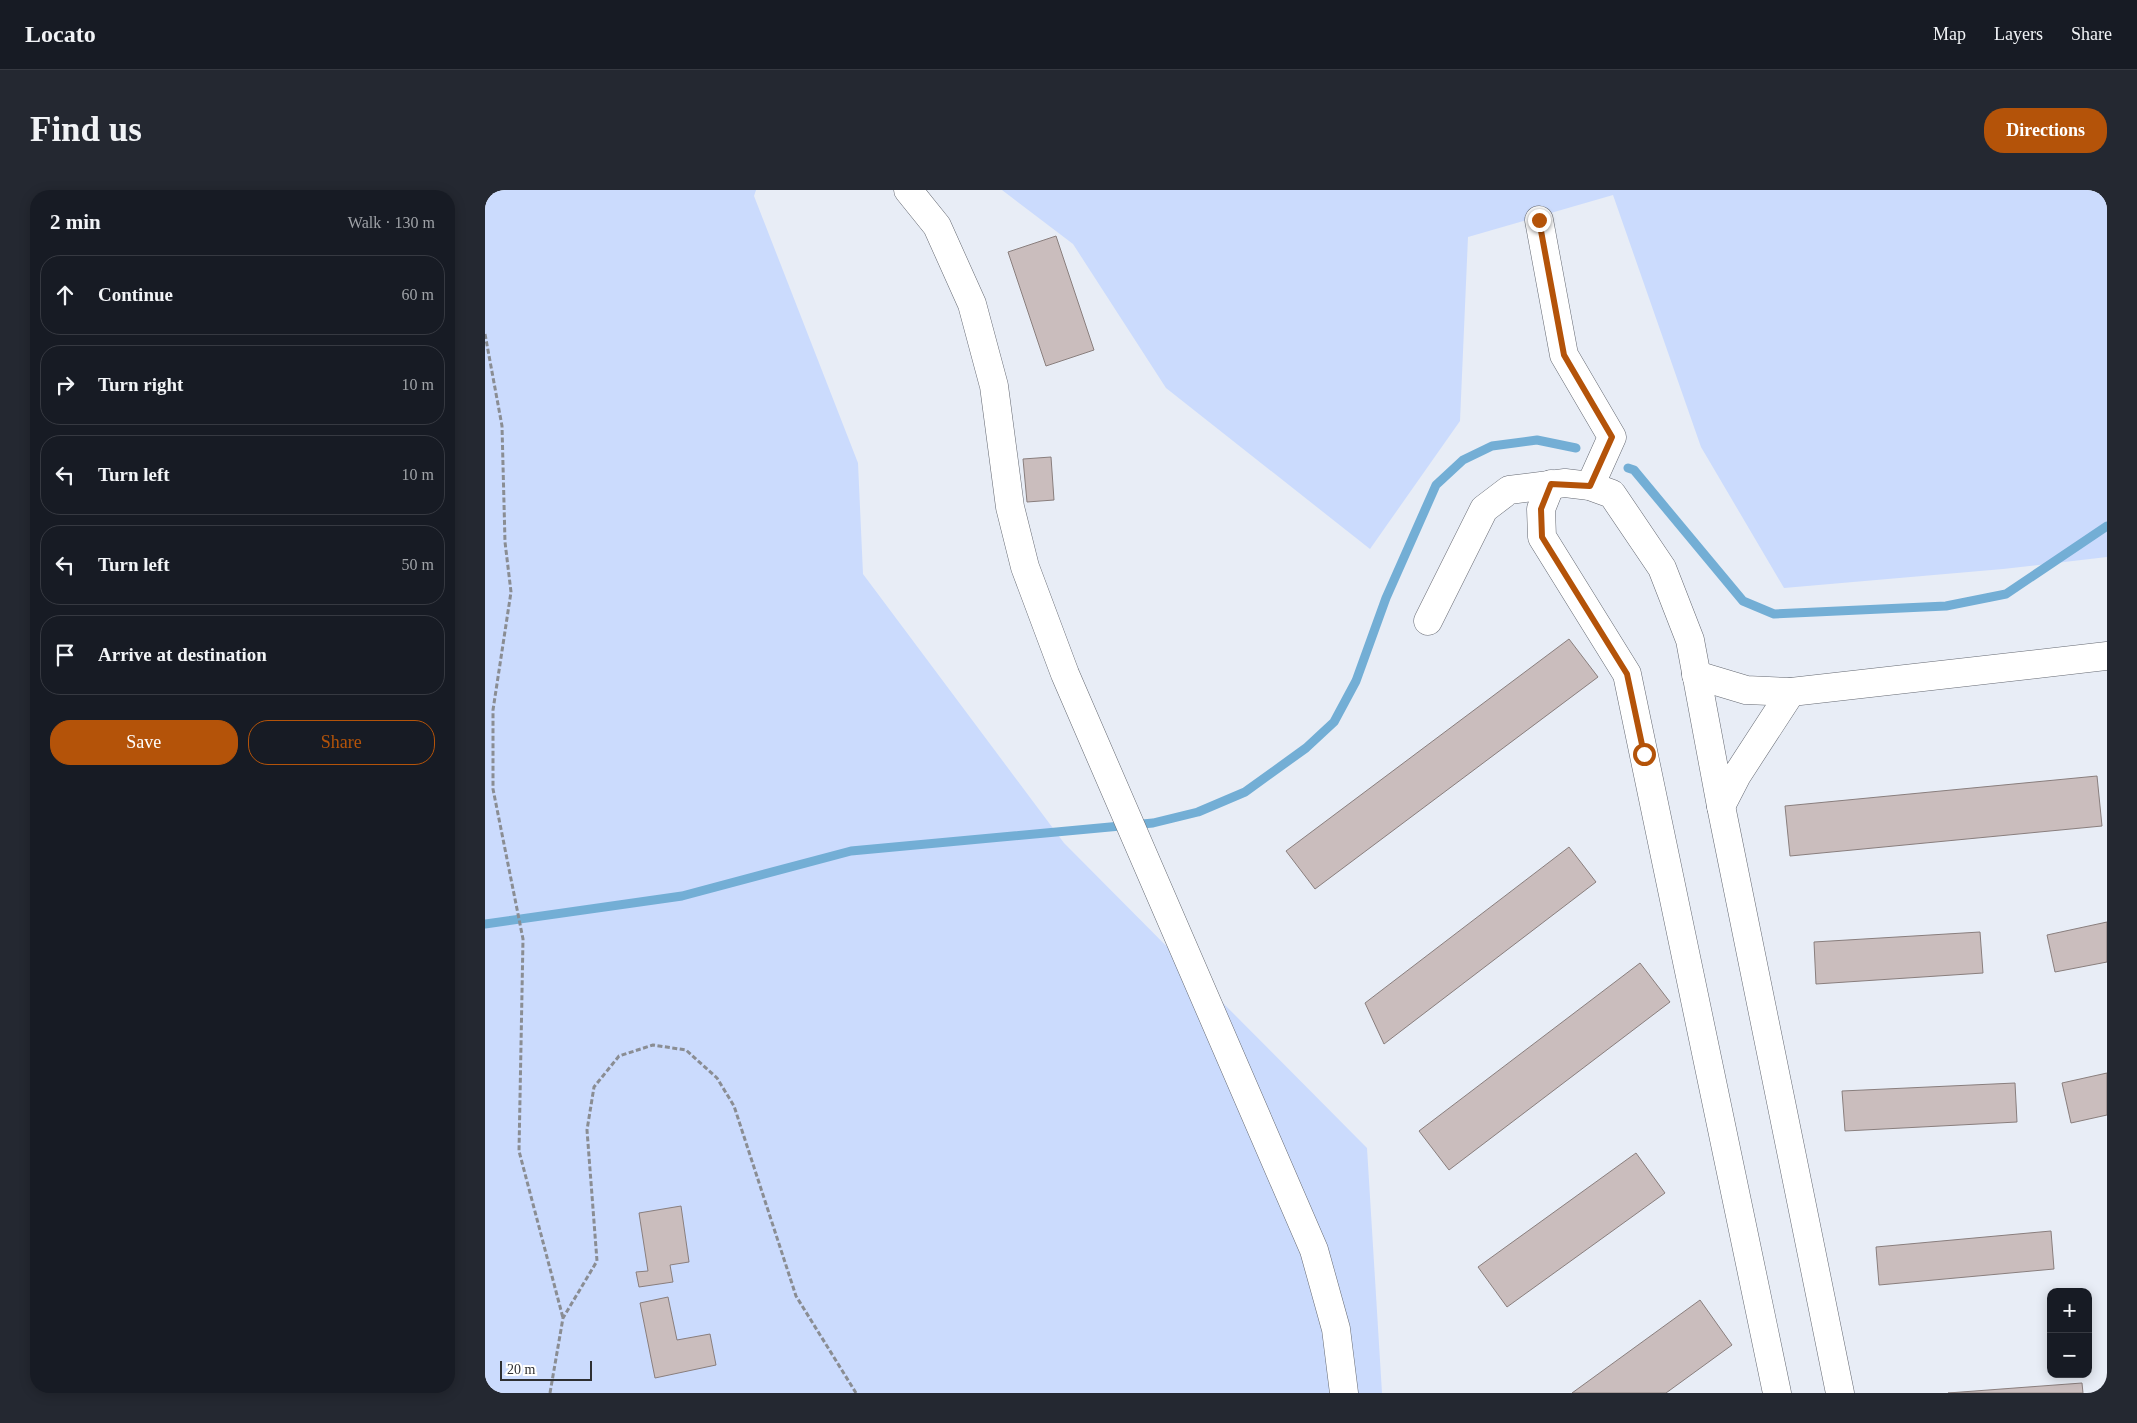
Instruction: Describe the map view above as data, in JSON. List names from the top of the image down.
{
  "scale_bar": "20 m",
  "page": {
    "header": "Locato",
    "nav": ["Map", "Layers", "Share"],
    "buttons": [
      "Directions",
      ["Save", "Share"]
    ],
    "title": "Find us",
    "heading": ["2 min", "Walk · 130 m"],
    "list": [
      ["Continue", "60 m"],
      ["Turn right", "10 m"],
      ["Turn left", "10 m"],
      ["Turn left", "50 m"],
      "Arrive at destination"
    ],
    "map_buttons": ["+", "−"],
    "scale": "20 m"
  }
}
